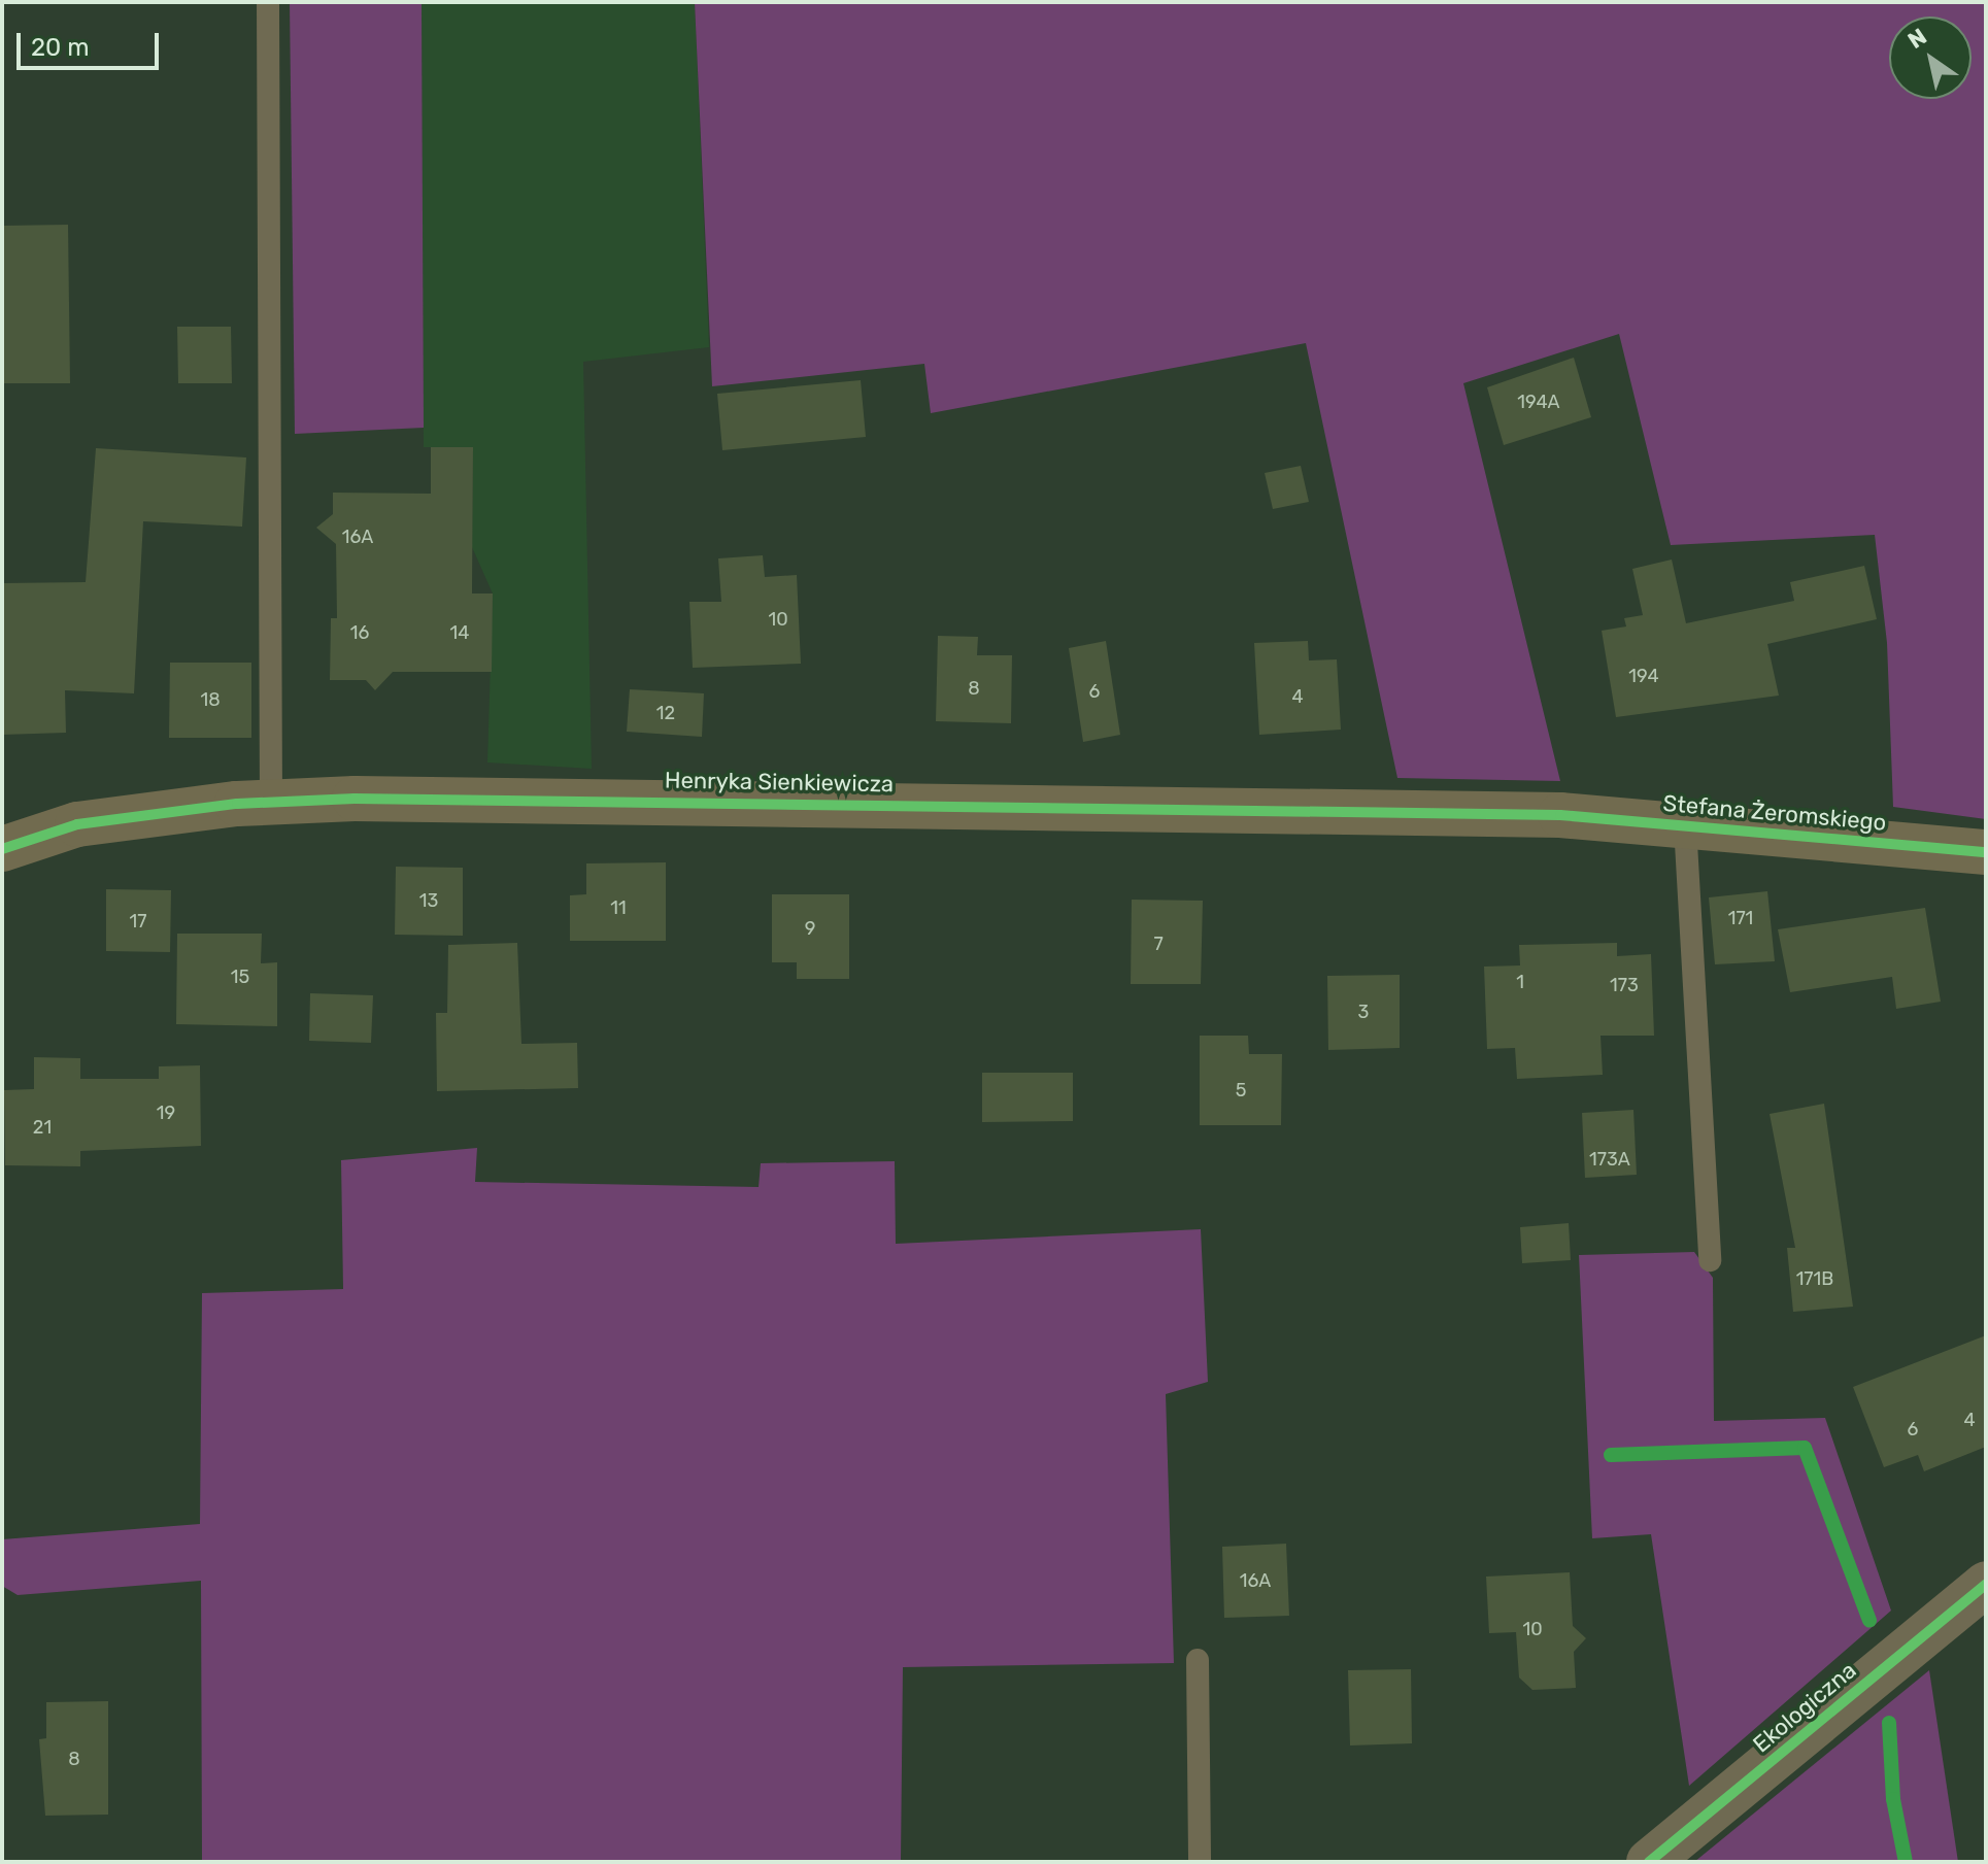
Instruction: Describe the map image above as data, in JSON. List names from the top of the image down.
{
  "streets": {
    "street": ["Henryka Sienkiewicza", "Stefana Żeromskiego", "Ekologiczna"]
  },
  "crossings": [
    ["Henryka Sienkiewicza", "Stefana Żeromskiego"]
  ],
  "house_numbers": [
    "194A",
    "16A",
    "10",
    "16",
    "14",
    "194",
    "8",
    "6",
    "4",
    "18",
    "12",
    "13",
    "11",
    "171",
    "17",
    "9",
    "7",
    "15",
    "1",
    "173",
    "3",
    "5",
    "19",
    "21",
    "173A",
    "171B",
    "4",
    "6",
    "16A",
    "10",
    "8"
  ],
  "scale_bar": "20 m",
  "north": "top left"
}
